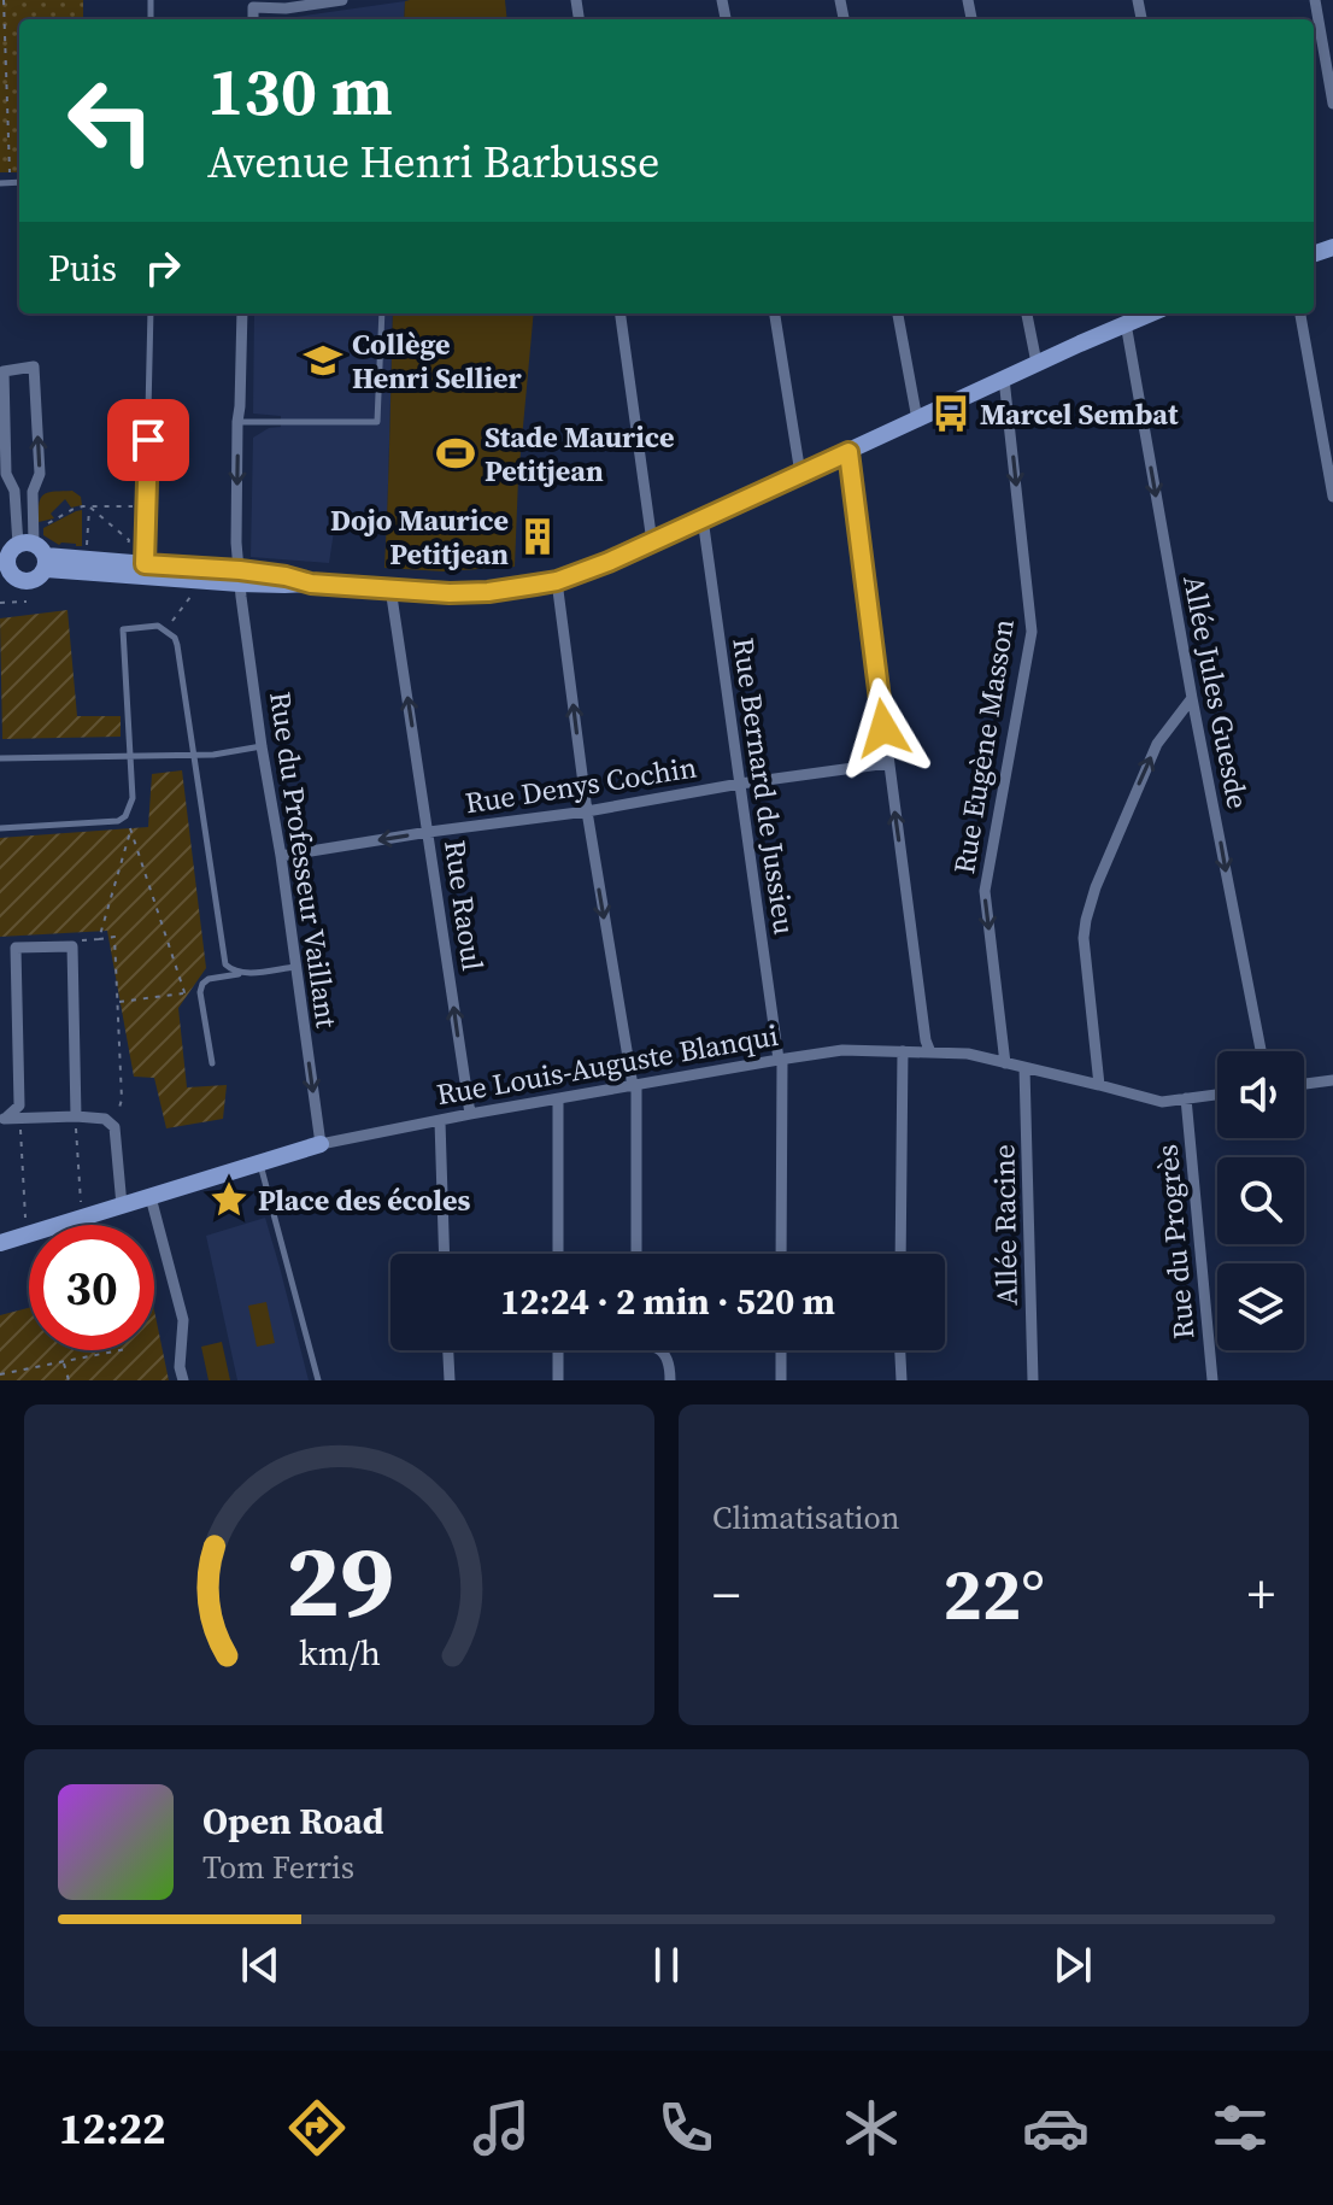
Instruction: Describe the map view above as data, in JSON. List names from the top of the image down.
{
  "streets": {
    "street": [
      "Allée Jules Guesde",
      "Rue Eugène Masson",
      "Rue Denys Cochin",
      "Rue Bernard de Jussieu",
      "Rue du Professeur Vaillant",
      "Rue Raoul",
      "Rue Louis-Auguste Blanqui",
      "Allée Racine",
      "Rue du Progrès"
    ]
  },
  "crossings": [
    ["Rue Eugène Masson", "Rue Louis-Auguste Blanqui"],
    ["Rue Denys Cochin", "Rue Bernard de Jussieu"],
    ["Rue Denys Cochin", "Rue du Professeur Vaillant"],
    ["Rue Denys Cochin", "Rue Raoul"],
    ["Rue Bernard de Jussieu", "Rue Louis-Auguste Blanqui"],
    ["Rue du Professeur Vaillant", "Rue Louis-Auguste Blanqui"],
    ["Rue Raoul", "Rue Louis-Auguste Blanqui"],
    ["Rue Louis-Auguste Blanqui", "Allée Racine"],
    ["Rue Louis-Auguste Blanqui", "Rue du Progrès"]
  ],
  "one_way": ["Allée Jules Guesde", "Rue du Professeur Vaillant", "Rue Raoul"],
  "places": {
    "school or university": ["Collège Henri Sellier"],
    "bus stop": ["Marcel Sembat"],
    "sports": ["Stade Maurice Petitjean"],
    "building": ["Dojo Maurice Petitjean"],
    "place": ["Place des écoles"]
  },
  "page": {
    "turn": ["130 m", "Avenue Henri Barbusse"],
    "then": "Puis",
    "limit": "30",
    "trip": "12:24 · 2 min · 520 m",
    "tile": "Climatisation",
    "heat": ["−", "22°", "+"],
    "song": ["Open Road", "Tom Ferris"],
    "tabs": "12:22",
    "gauge": ["29", "km/h"]
  }
}
